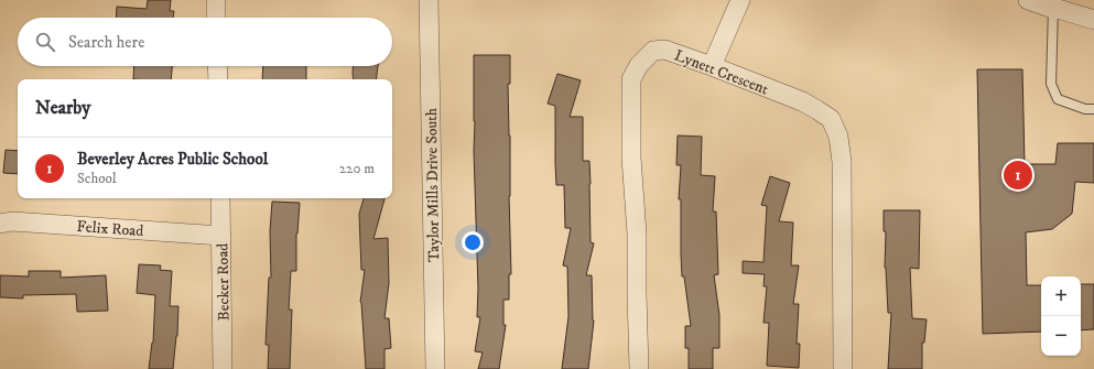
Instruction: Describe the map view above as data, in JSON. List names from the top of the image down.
{
  "streets": {
    "street": [
      "Lynett Crescent",
      "Taylor Mills Drive South",
      "Felix Road",
      "Becker Road"
    ]
  },
  "crossings": [
    ["Felix Road", "Becker Road"]
  ],
  "page": {
    "search": "Search here",
    "heading": "Nearby",
    "list": [
      {
        "mark": "1",
        "name": "Beverley Acres Public School",
        "note": "School",
        "value": "220 m"
      }
    ],
    "pins": "1",
    "map_buttons": ["+", "−"]
  }
}
